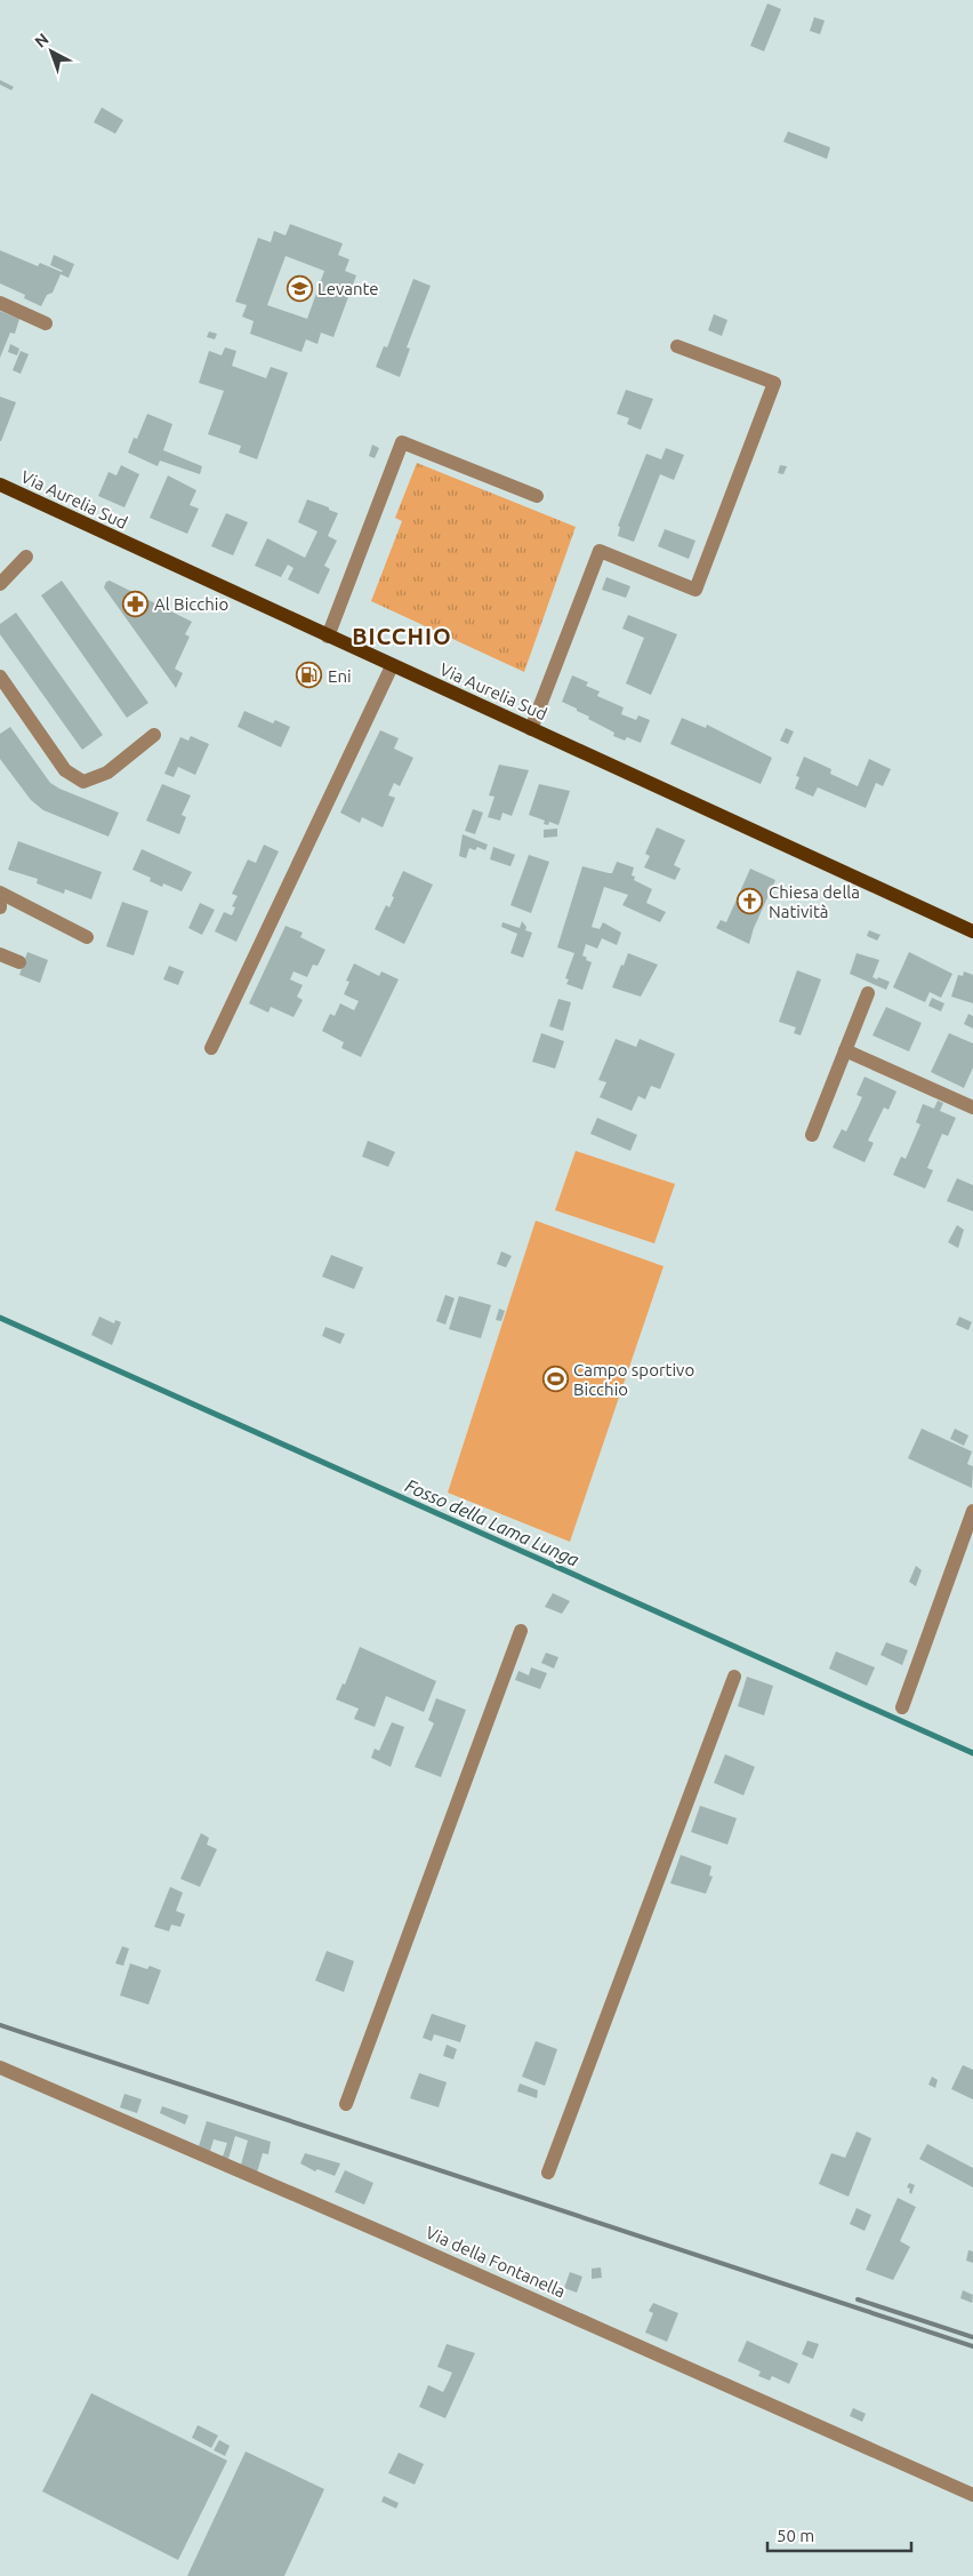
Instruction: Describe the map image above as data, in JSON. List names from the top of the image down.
{
  "streets": {
    "main road": ["Via Aurelia Sud"],
    "street": ["Via della Fontanella"]
  },
  "districts": ["BICCHIO"],
  "water": ["Fosso della Lama Lunga"],
  "places": {
    "school or university": ["Levante"],
    "pharmacy": ["Al Bicchio"],
    "fuel station": ["Eni"],
    "church": ["Chiesa della Natività"],
    "sports": ["Campo sportivo Bicchio"]
  },
  "scale_bar": "50 m",
  "north": "top left"
}
